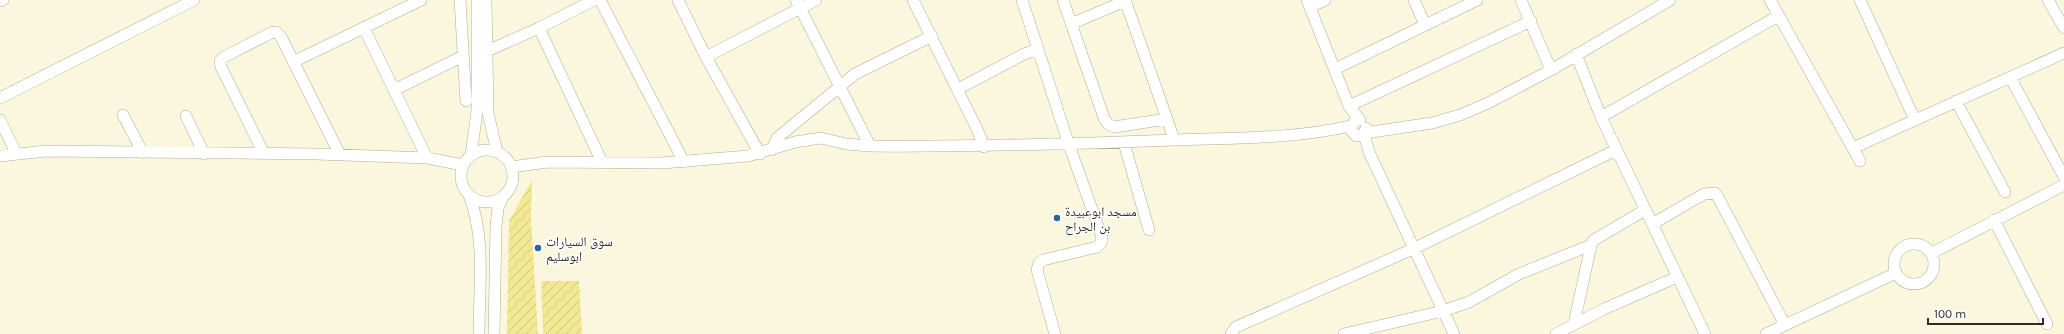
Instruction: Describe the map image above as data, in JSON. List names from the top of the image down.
{
  "places": ["مسجد ابوعبيدة بن الجراح", "سوق السيارات ابوسليم"],
  "scale_bar": "100 m"
}
